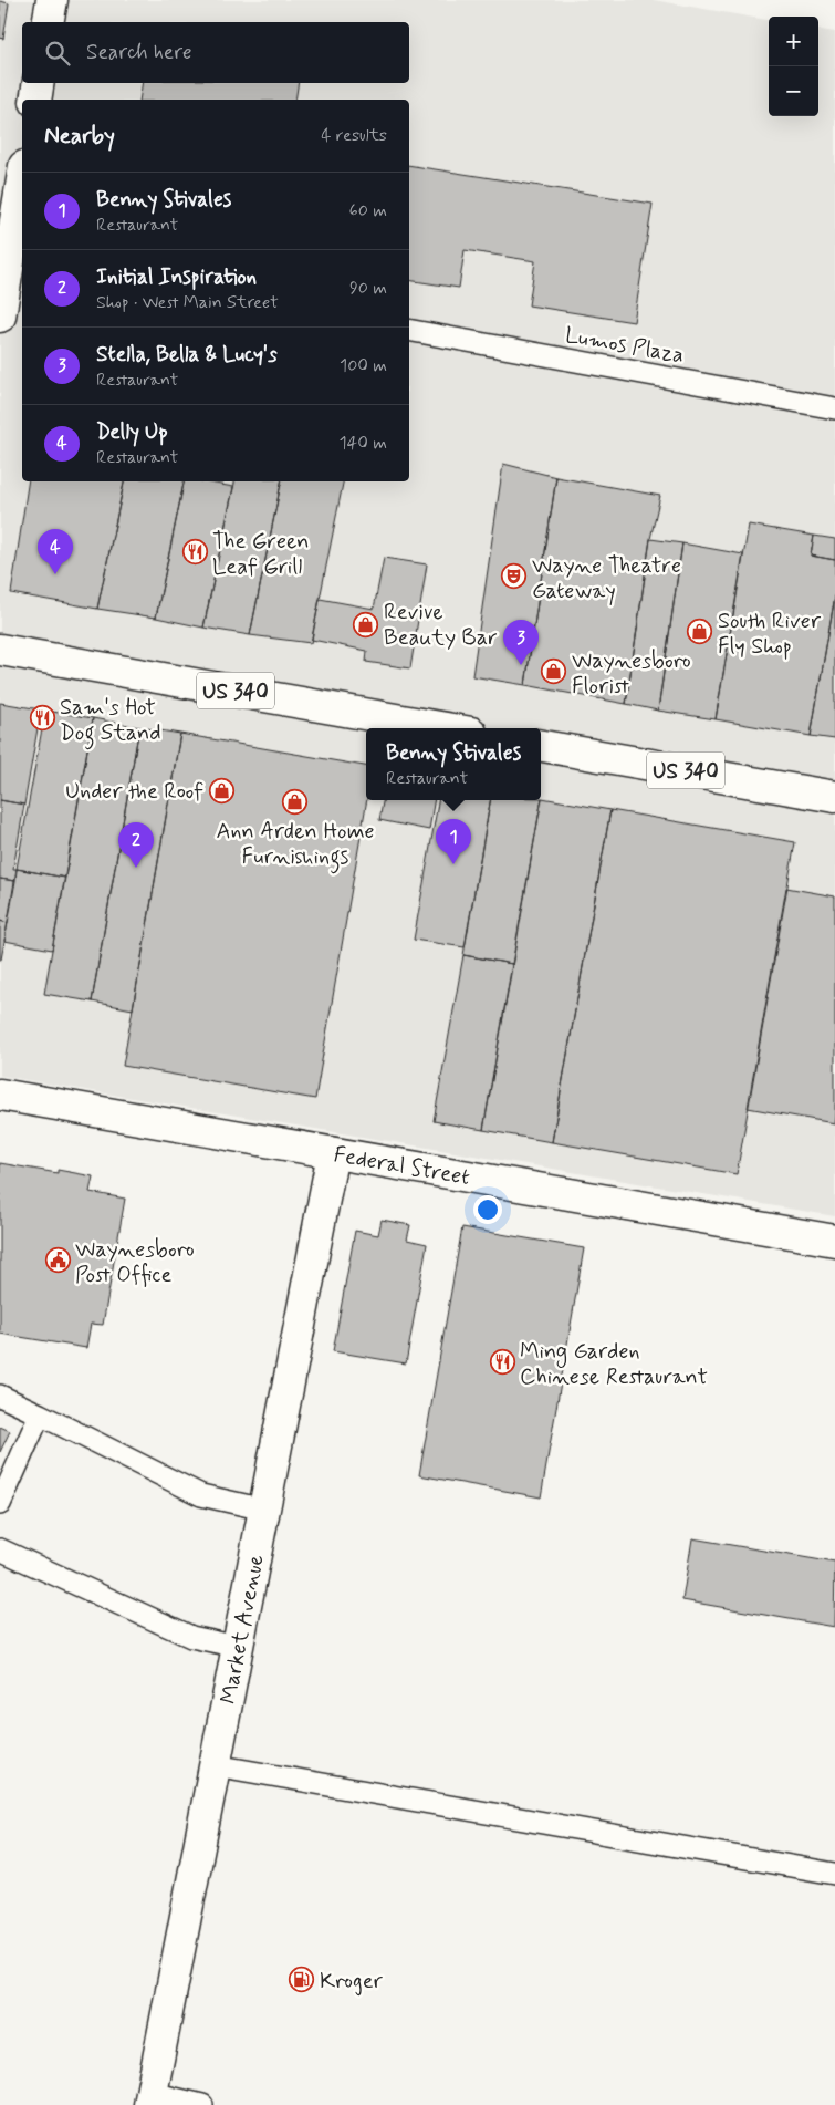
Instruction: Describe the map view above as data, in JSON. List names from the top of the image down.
{
  "streets": {
    "street": ["US 340", "Federal Street", "Market Avenue"],
    "lane": ["Lumos Plaza"]
  },
  "crossings": [
    ["Federal Street", "Market Avenue"]
  ],
  "places": {
    "restaurant": ["The Green Leaf Grill", "Sam's Hot Dog Stand", "Ming Garden Chinese Restaurant"],
    "theatre": ["Wayne Theatre Gateway"],
    "shop": [
      "Revive Beauty Bar",
      "South River Fly Shop",
      "Waynesboro Florist",
      "Under the Roof",
      "Ann Arden Home Furnishings"
    ],
    "public building": ["Waynesboro Post Office"],
    "fuel station": ["Kroger"]
  },
  "page": {
    "map_buttons": ["+", "−"],
    "search": "Search here",
    "heading": ["Nearby", "4 results"],
    "list": [
      {
        "mark": "1",
        "name": "Benny Stivales",
        "note": "Restaurant",
        "value": "60 m"
      },
      {
        "mark": "2",
        "name": "Initial Inspiration",
        "note": "Shop · West Main Street",
        "value": "90 m"
      },
      {
        "mark": "3",
        "name": "Stella, Bella & Lucy's",
        "note": "Restaurant",
        "value": "100 m"
      },
      {
        "mark": "4",
        "name": "Delly Up",
        "note": "Restaurant",
        "value": "140 m"
      }
    ],
    "pins": [
      "4",
      "3",
      "1",
      "2"
    ],
    "popup": ["Benny Stivales", "Restaurant"]
  }
}
